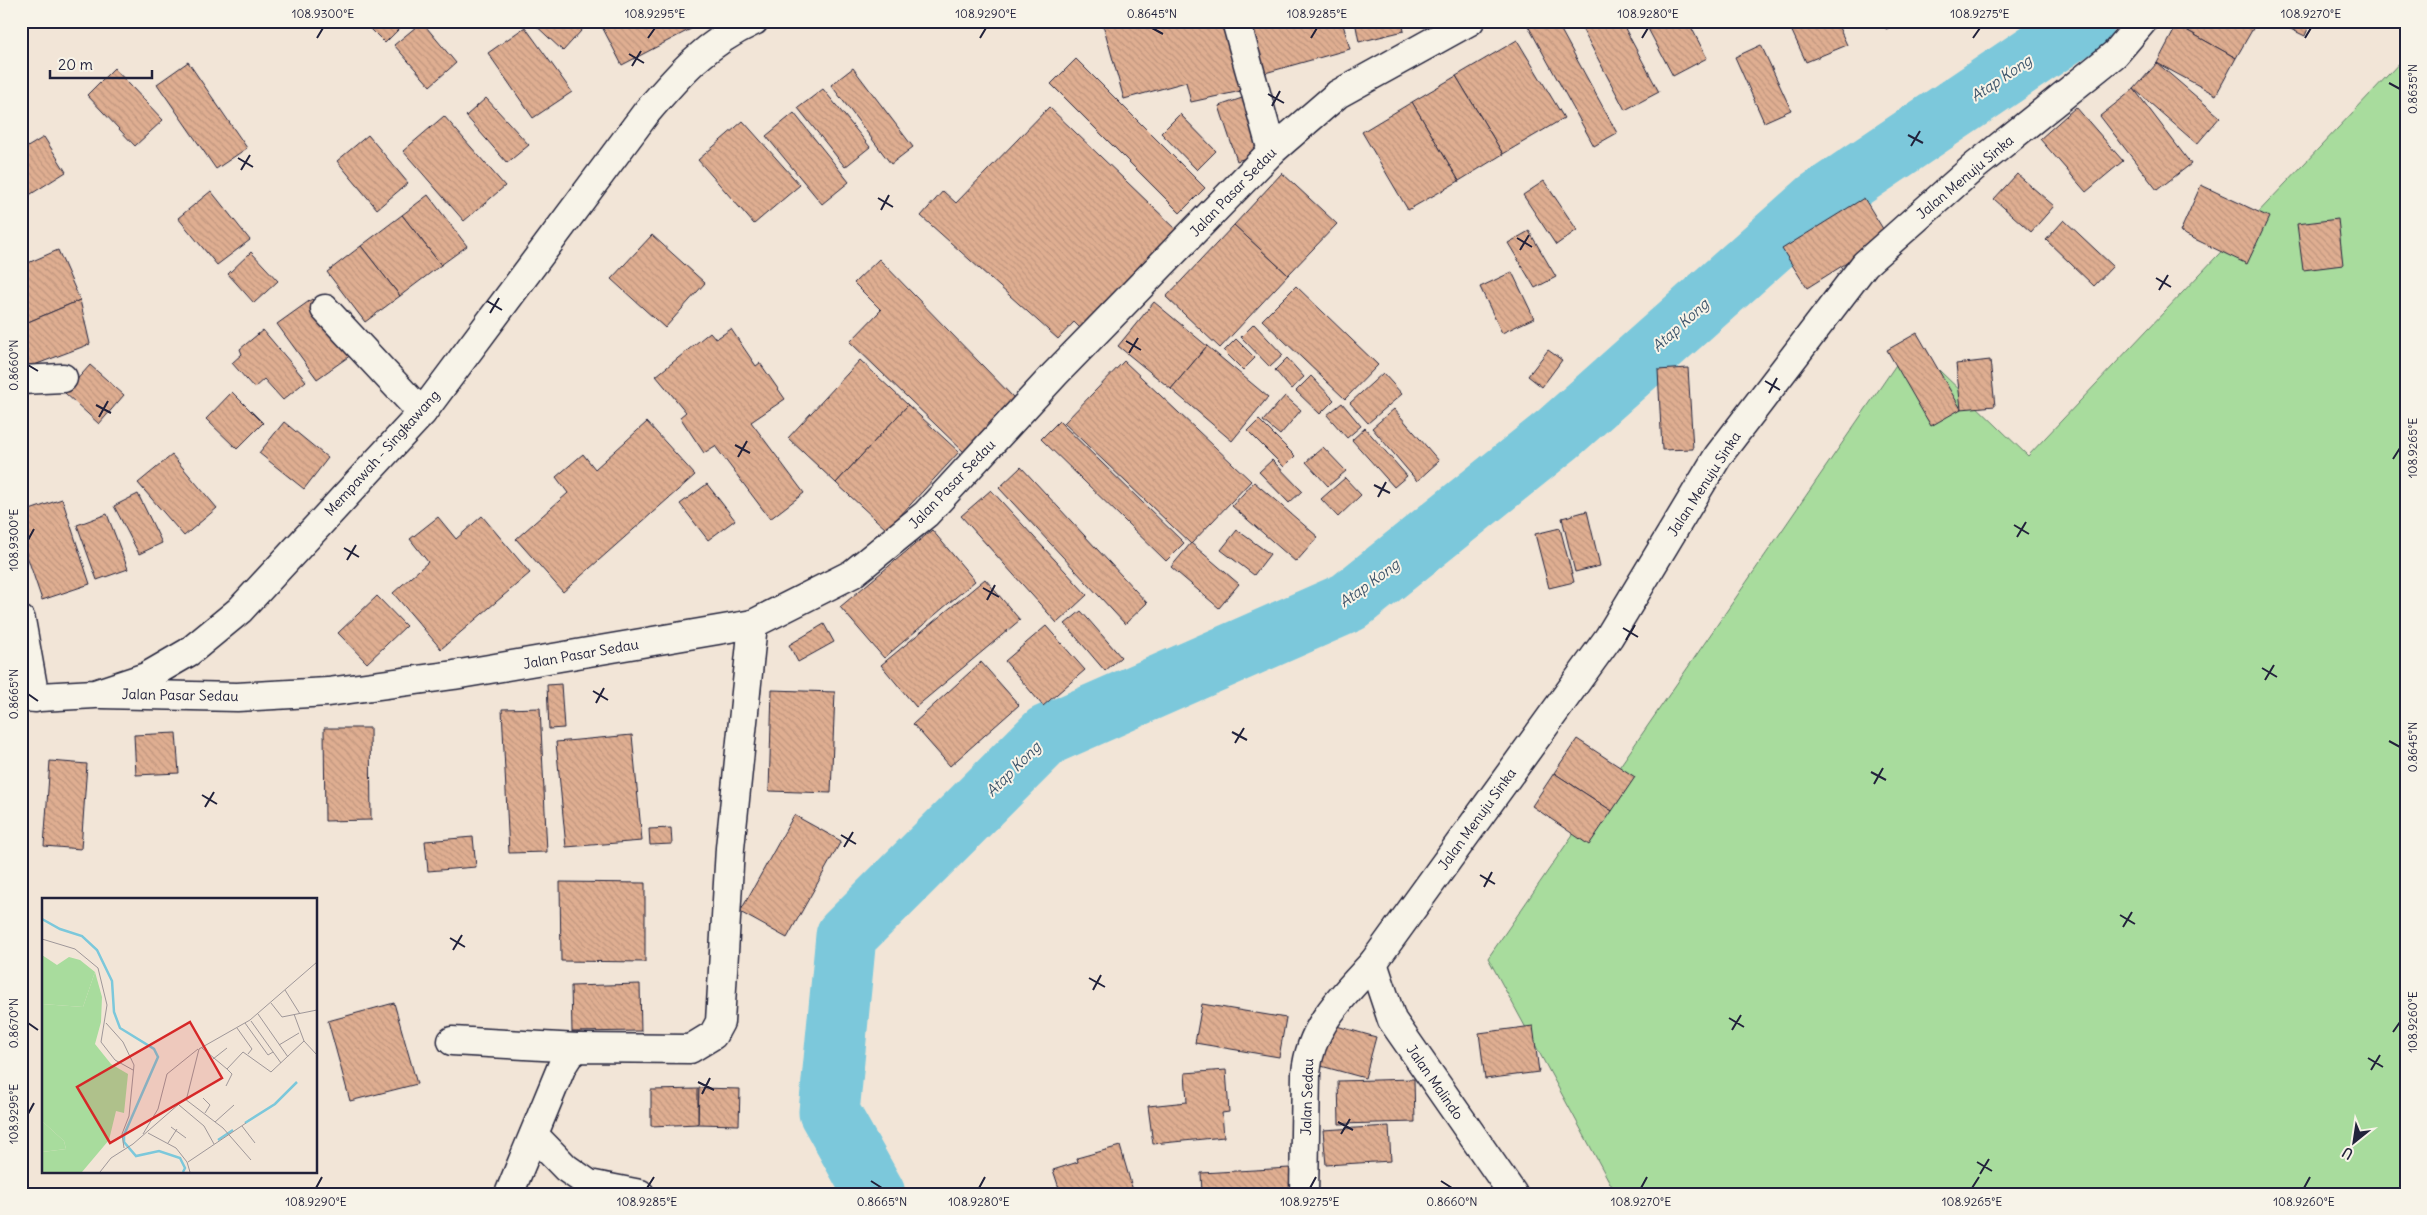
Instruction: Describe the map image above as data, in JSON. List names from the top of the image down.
{
  "streets": {
    "main road": [
      "Jalan Menuju Sinka",
      "Jalan Pasar Sedau",
      "Mempawah - Singkawang",
      "Jalan Malindo",
      "Jalan Sedau"
    ]
  },
  "crossings": [
    ["Jalan Menuju Sinka", "Jalan Malindo"],
    ["Jalan Menuju Sinka", "Jalan Sedau"],
    ["Jalan Pasar Sedau", "Mempawah - Singkawang"],
    ["Jalan Malindo", "Jalan Sedau"]
  ],
  "water": ["Atap Kong"],
  "scale_bar": "20 m",
  "north": "bottom left",
  "coordinates": [
    "108.9300°E",
    "108.9295°E",
    "108.9290°E",
    "0.8645°N",
    "108.9285°E",
    "108.9280°E",
    "108.9275°E",
    "108.9270°E",
    "0.8635°N",
    "0.8660°N",
    "108.9265°E",
    "0.8665°N",
    "108.9260°E",
    "0.8670°N"
  ]
}
